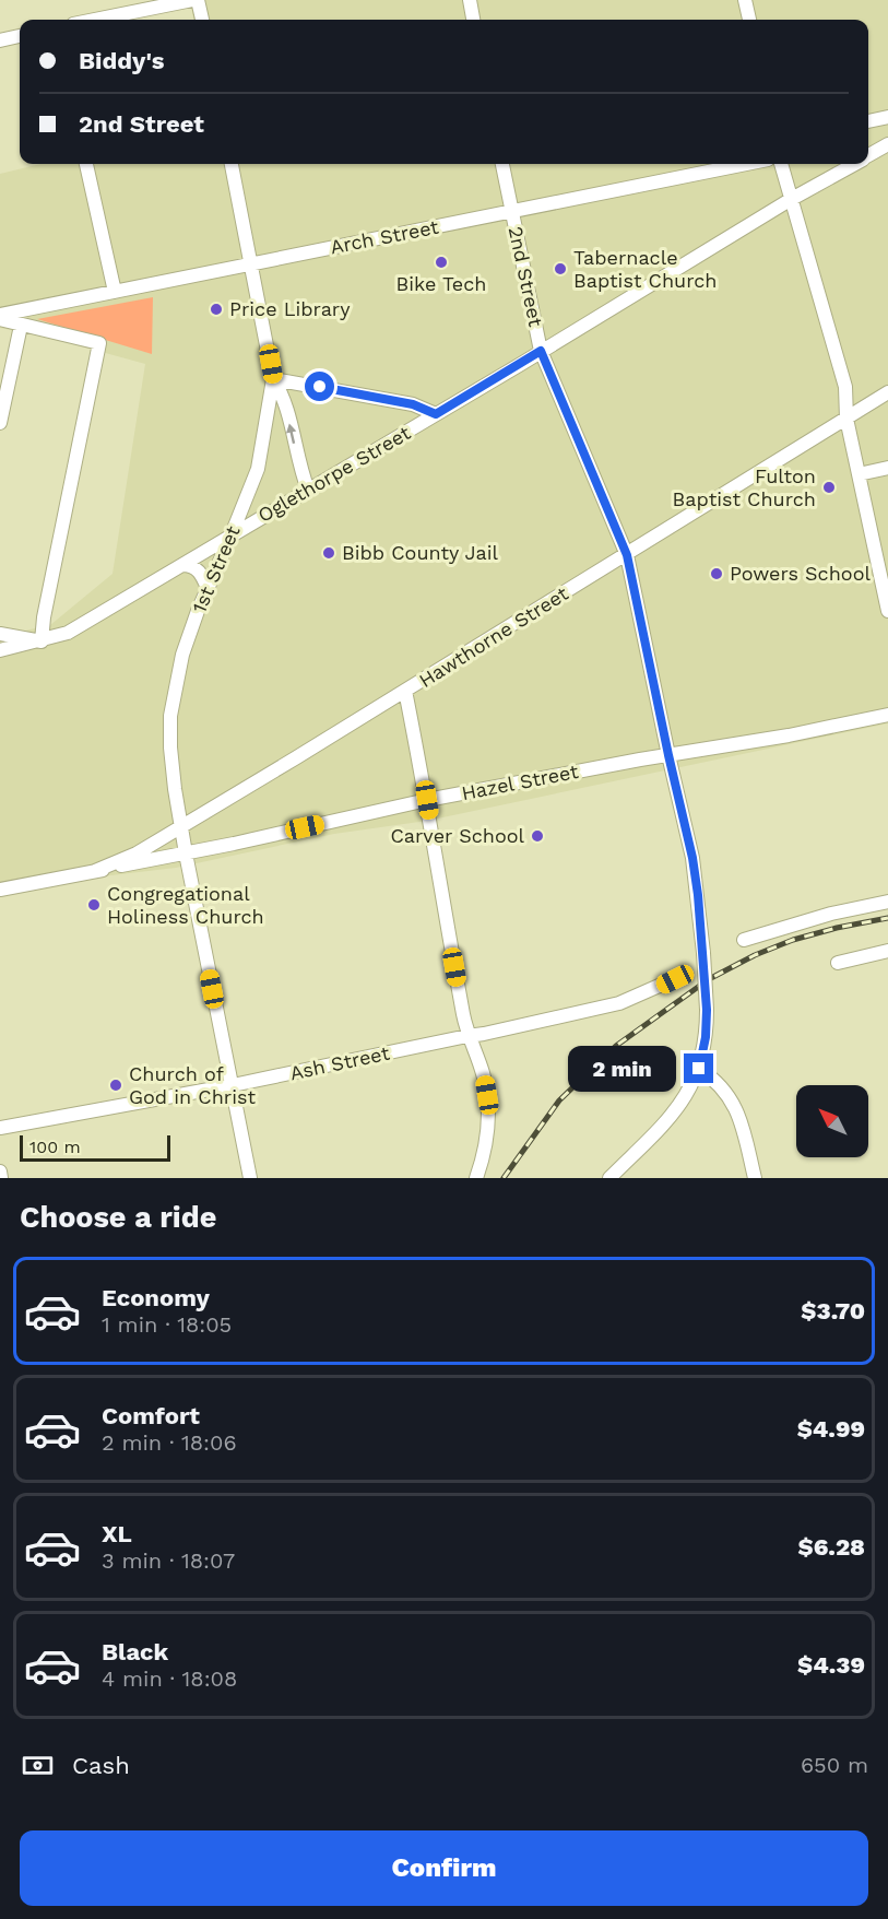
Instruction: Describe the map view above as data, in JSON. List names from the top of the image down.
{
  "streets": {
    "street": [
      "Arch Street",
      "2nd Street",
      "Oglethorpe Street",
      "1st Street",
      "Hawthorne Street",
      "Hazel Street",
      "Ash Street"
    ]
  },
  "crossings": [
    ["Arch Street", "2nd Street"],
    ["Arch Street", "1st Street"],
    ["2nd Street", "Oglethorpe Street"],
    ["2nd Street", "Hawthorne Street"],
    ["2nd Street", "Hazel Street"],
    ["Oglethorpe Street", "1st Street"],
    ["1st Street", "Hawthorne Street"],
    ["1st Street", "Hazel Street"],
    ["1st Street", "Ash Street"],
    ["Hawthorne Street", "Hazel Street"]
  ],
  "places": [
    "Bike Tech",
    "Tabernacle Baptist Church",
    "Price Library",
    "Fulton Baptist Church",
    "Bibb County Jail",
    "Powers School",
    "Carver School",
    "Congregational Holiness Church",
    "Church of God in Christ"
  ],
  "scale_bar": "100 m",
  "north": "top left",
  "page": {
    "banner": ["Biddy's", "2nd Street"],
    "bubble": "2 min",
    "scale": "100 m",
    "heading": "Choose a ride",
    "list": [
      {
        "name": "Economy",
        "note": "1 min · 18:05",
        "value": "$3.70"
      },
      {
        "name": "Comfort",
        "note": "2 min · 18:06",
        "value": "$4.99"
      },
      {
        "name": "XL",
        "note": "3 min · 18:07",
        "value": "$6.28"
      },
      {
        "name": "Black",
        "note": "4 min · 18:08",
        "value": "$4.39"
      }
    ],
    "pay": ["Cash", "650 m"],
    "buttons": "Confirm"
  }
}
